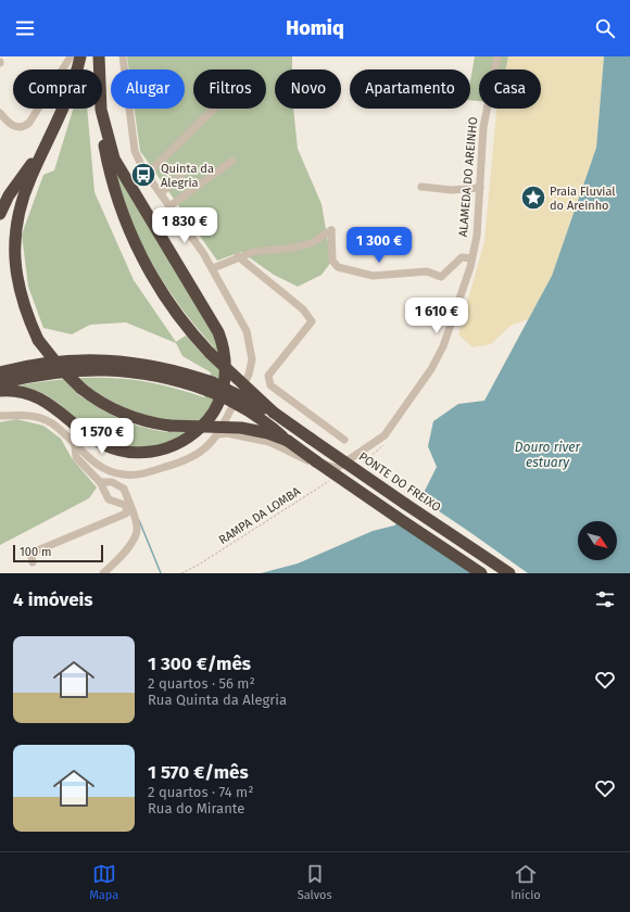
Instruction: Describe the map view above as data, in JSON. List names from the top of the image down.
{
  "streets": {
    "highway": ["PONTE DO FREIXO"],
    "street": ["ALAMEDA DO AREINHO"],
    "path": ["RAMPA DA LOMBA"]
  },
  "water": ["Douro river estuary"],
  "places": {
    "bus stop": ["Quinta da Alegria"],
    "place": ["Praia Fluvial do Areinho"]
  },
  "scale_bar": "100 m",
  "north": "bottom right",
  "page": {
    "header": "Homiq",
    "chip": [
      "Comprar",
      "Alugar",
      "Filtros",
      "Novo",
      "Apartamento",
      "Casa"
    ],
    "price": [
      "1 830 €",
      "1 300 €",
      "1 610 €",
      "1 570 €"
    ],
    "scale": "100 m",
    "heading": "4 imóveis",
    "list": [
      {
        "name": "1 300 €/mês",
        "note": "2 quartos · 56 m² · Rua Quinta da Alegria"
      },
      {
        "name": "1 570 €/mês",
        "note": "2 quartos · 74 m² · Rua do Mirante"
      }
    ],
    "tabs": ["Mapa", "Salvos", "Início"]
  }
}
